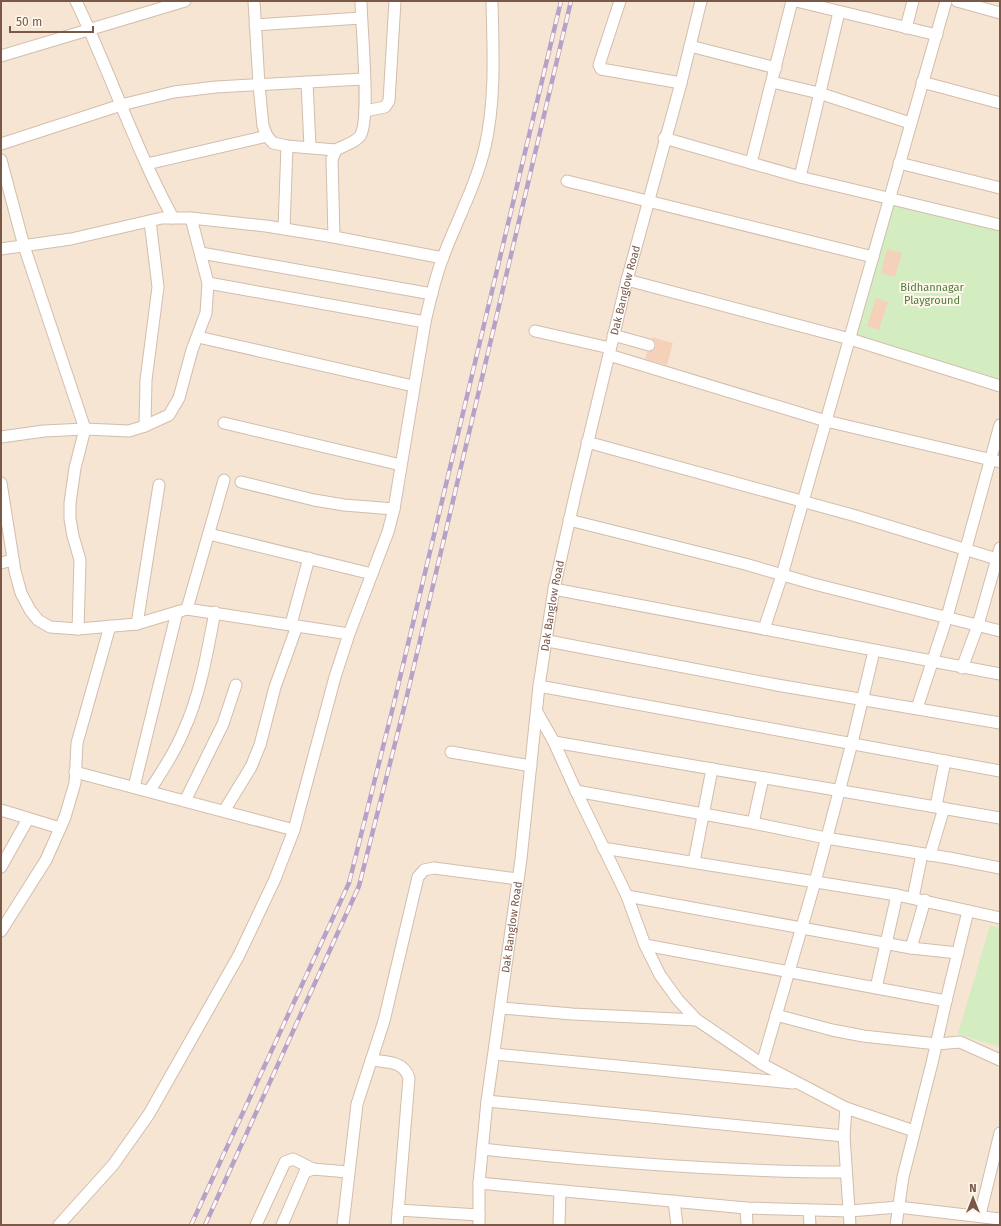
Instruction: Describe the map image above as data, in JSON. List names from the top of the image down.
{
  "streets": {
    "street": ["Dak Banglow Road"]
  },
  "parks": ["Bidhannagar Playground"],
  "scale_bar": "50 m",
  "north": "top"
}
